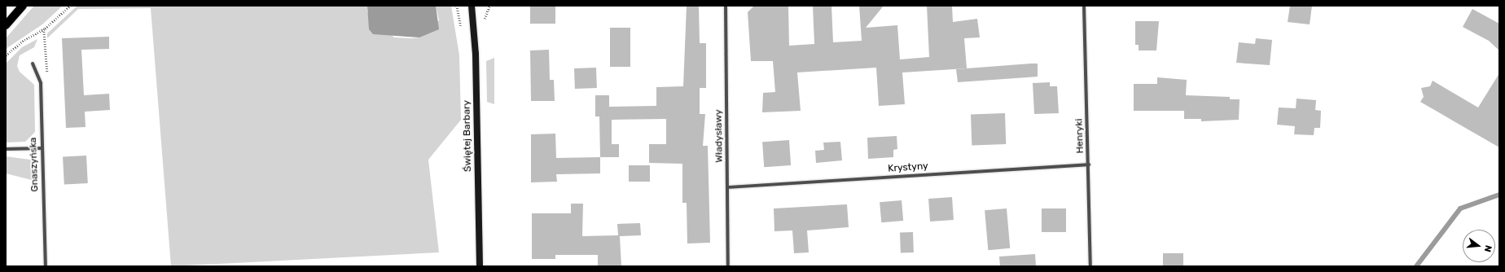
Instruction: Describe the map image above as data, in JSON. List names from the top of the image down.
{
  "streets": {
    "street": [
      "Świętej Barbary",
      "Władysławy",
      "Henryki",
      "Gnaszyńska",
      "Krystyny"
    ]
  },
  "crossings": [
    ["Władysławy", "Krystyny"],
    ["Henryki", "Krystyny"]
  ],
  "north": "right"
}
